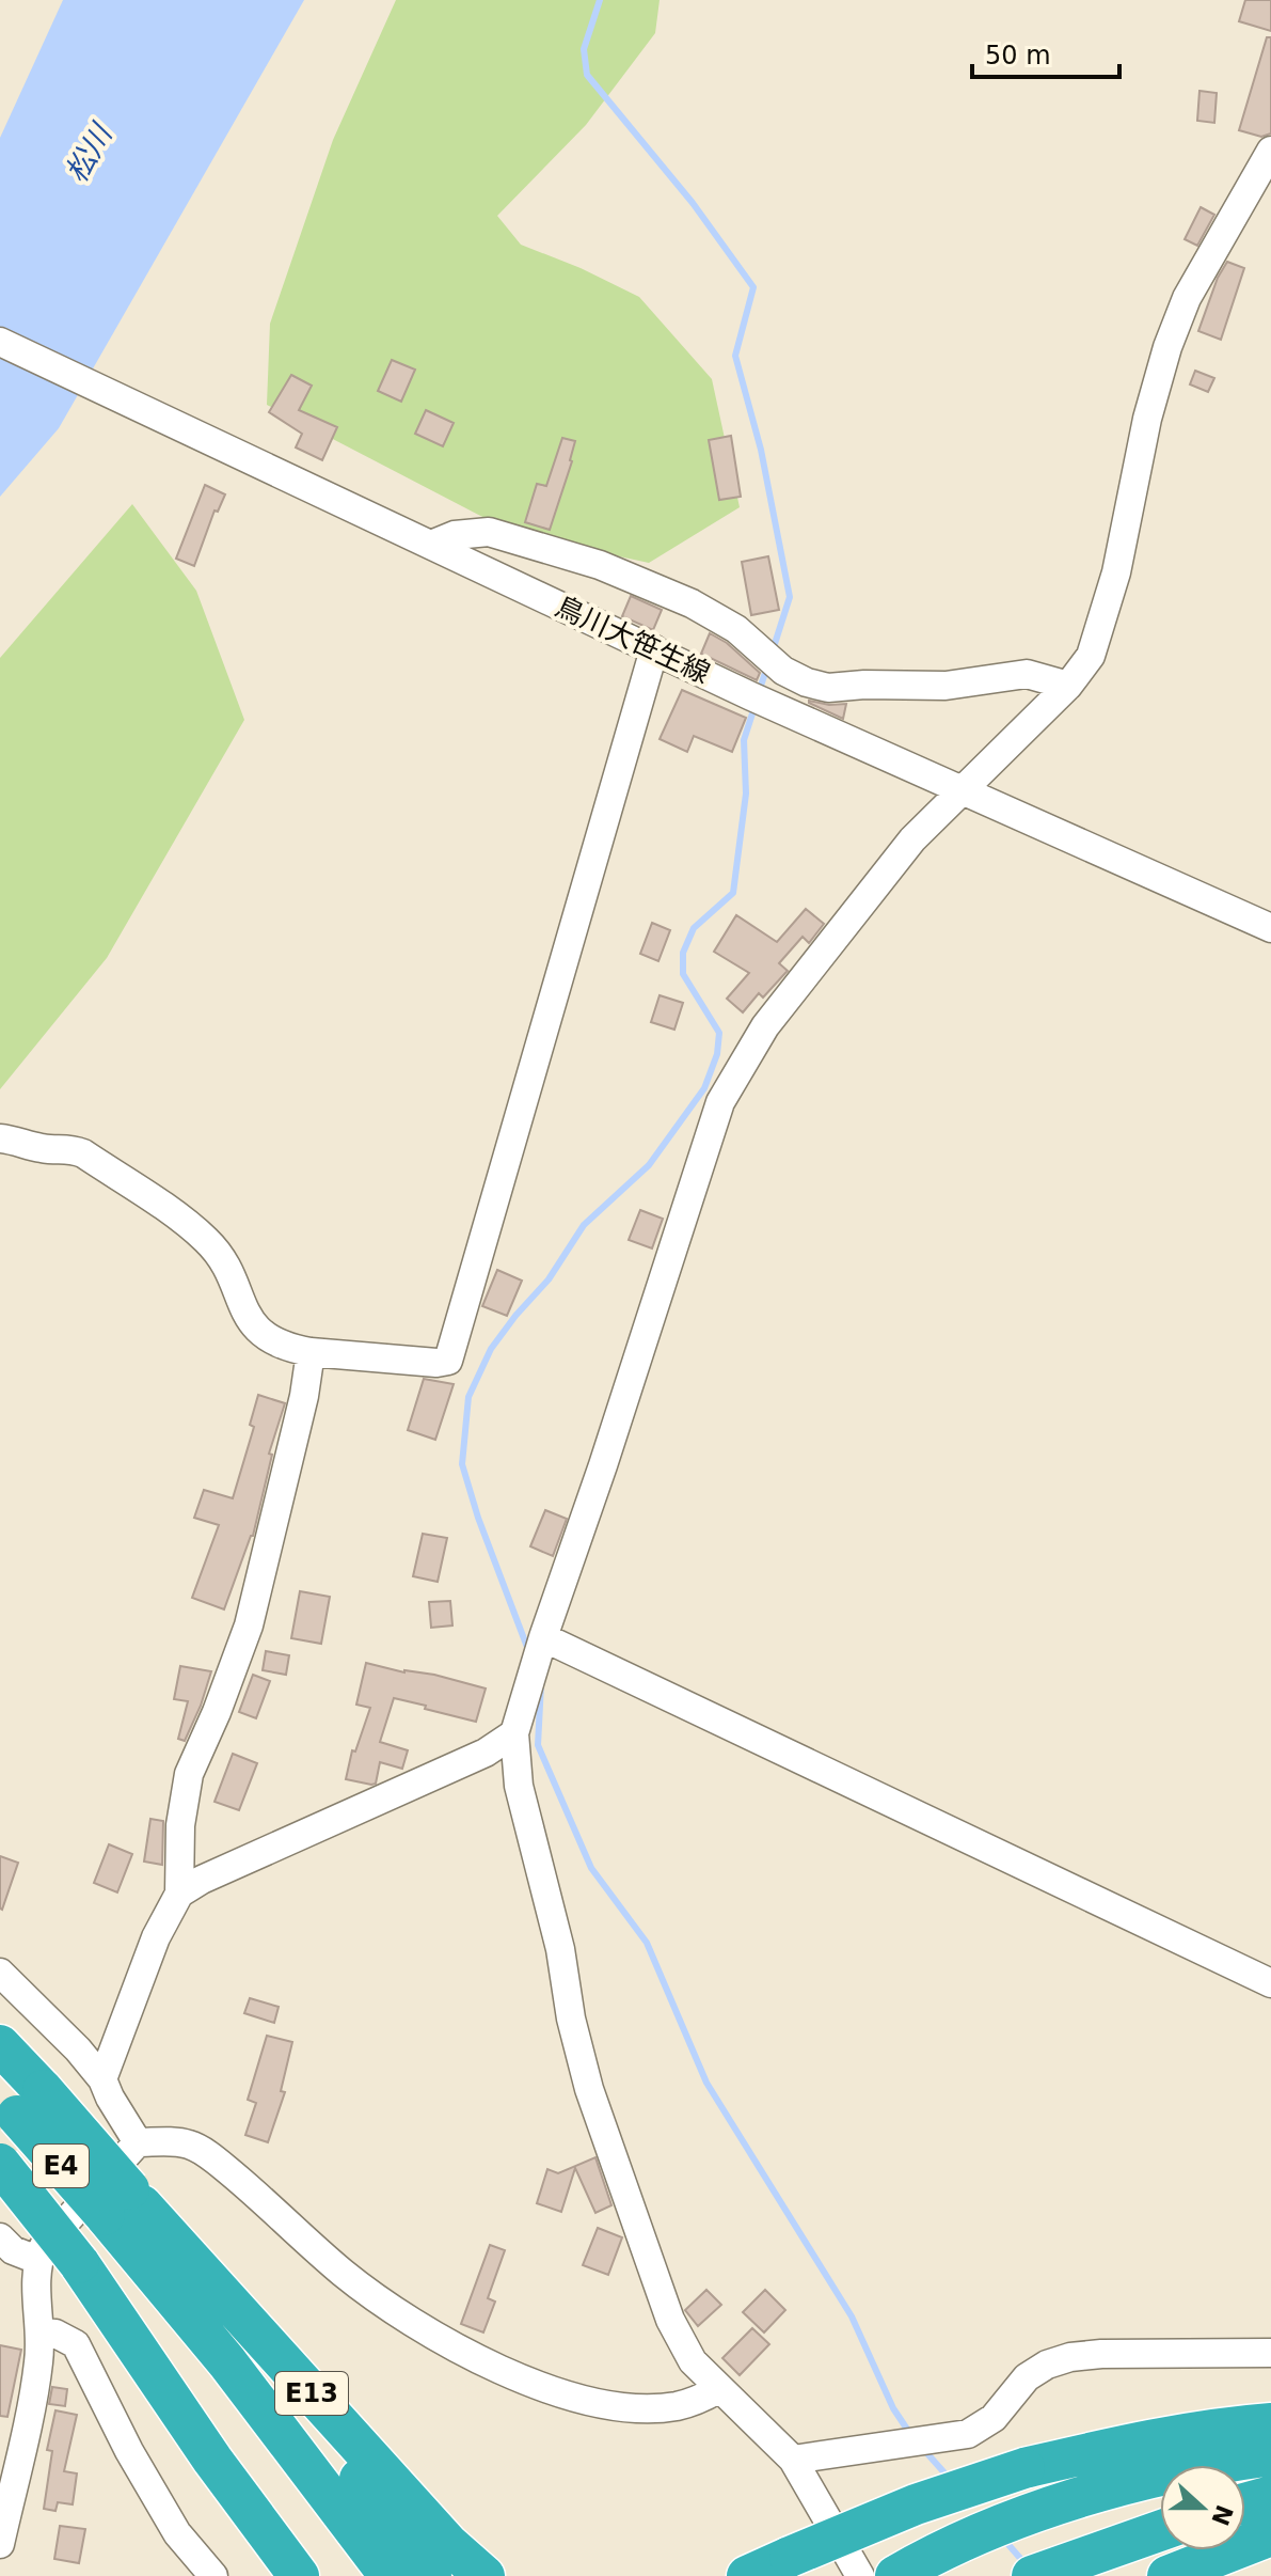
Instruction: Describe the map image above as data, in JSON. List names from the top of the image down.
{
  "streets": {
    "highway": ["E4", "E13"],
    "street": ["鳥川大笹生線"]
  },
  "crossings": [
    ["E4", "E13"]
  ],
  "water": ["松川"],
  "scale_bar": "50 m",
  "north": "right"
}
